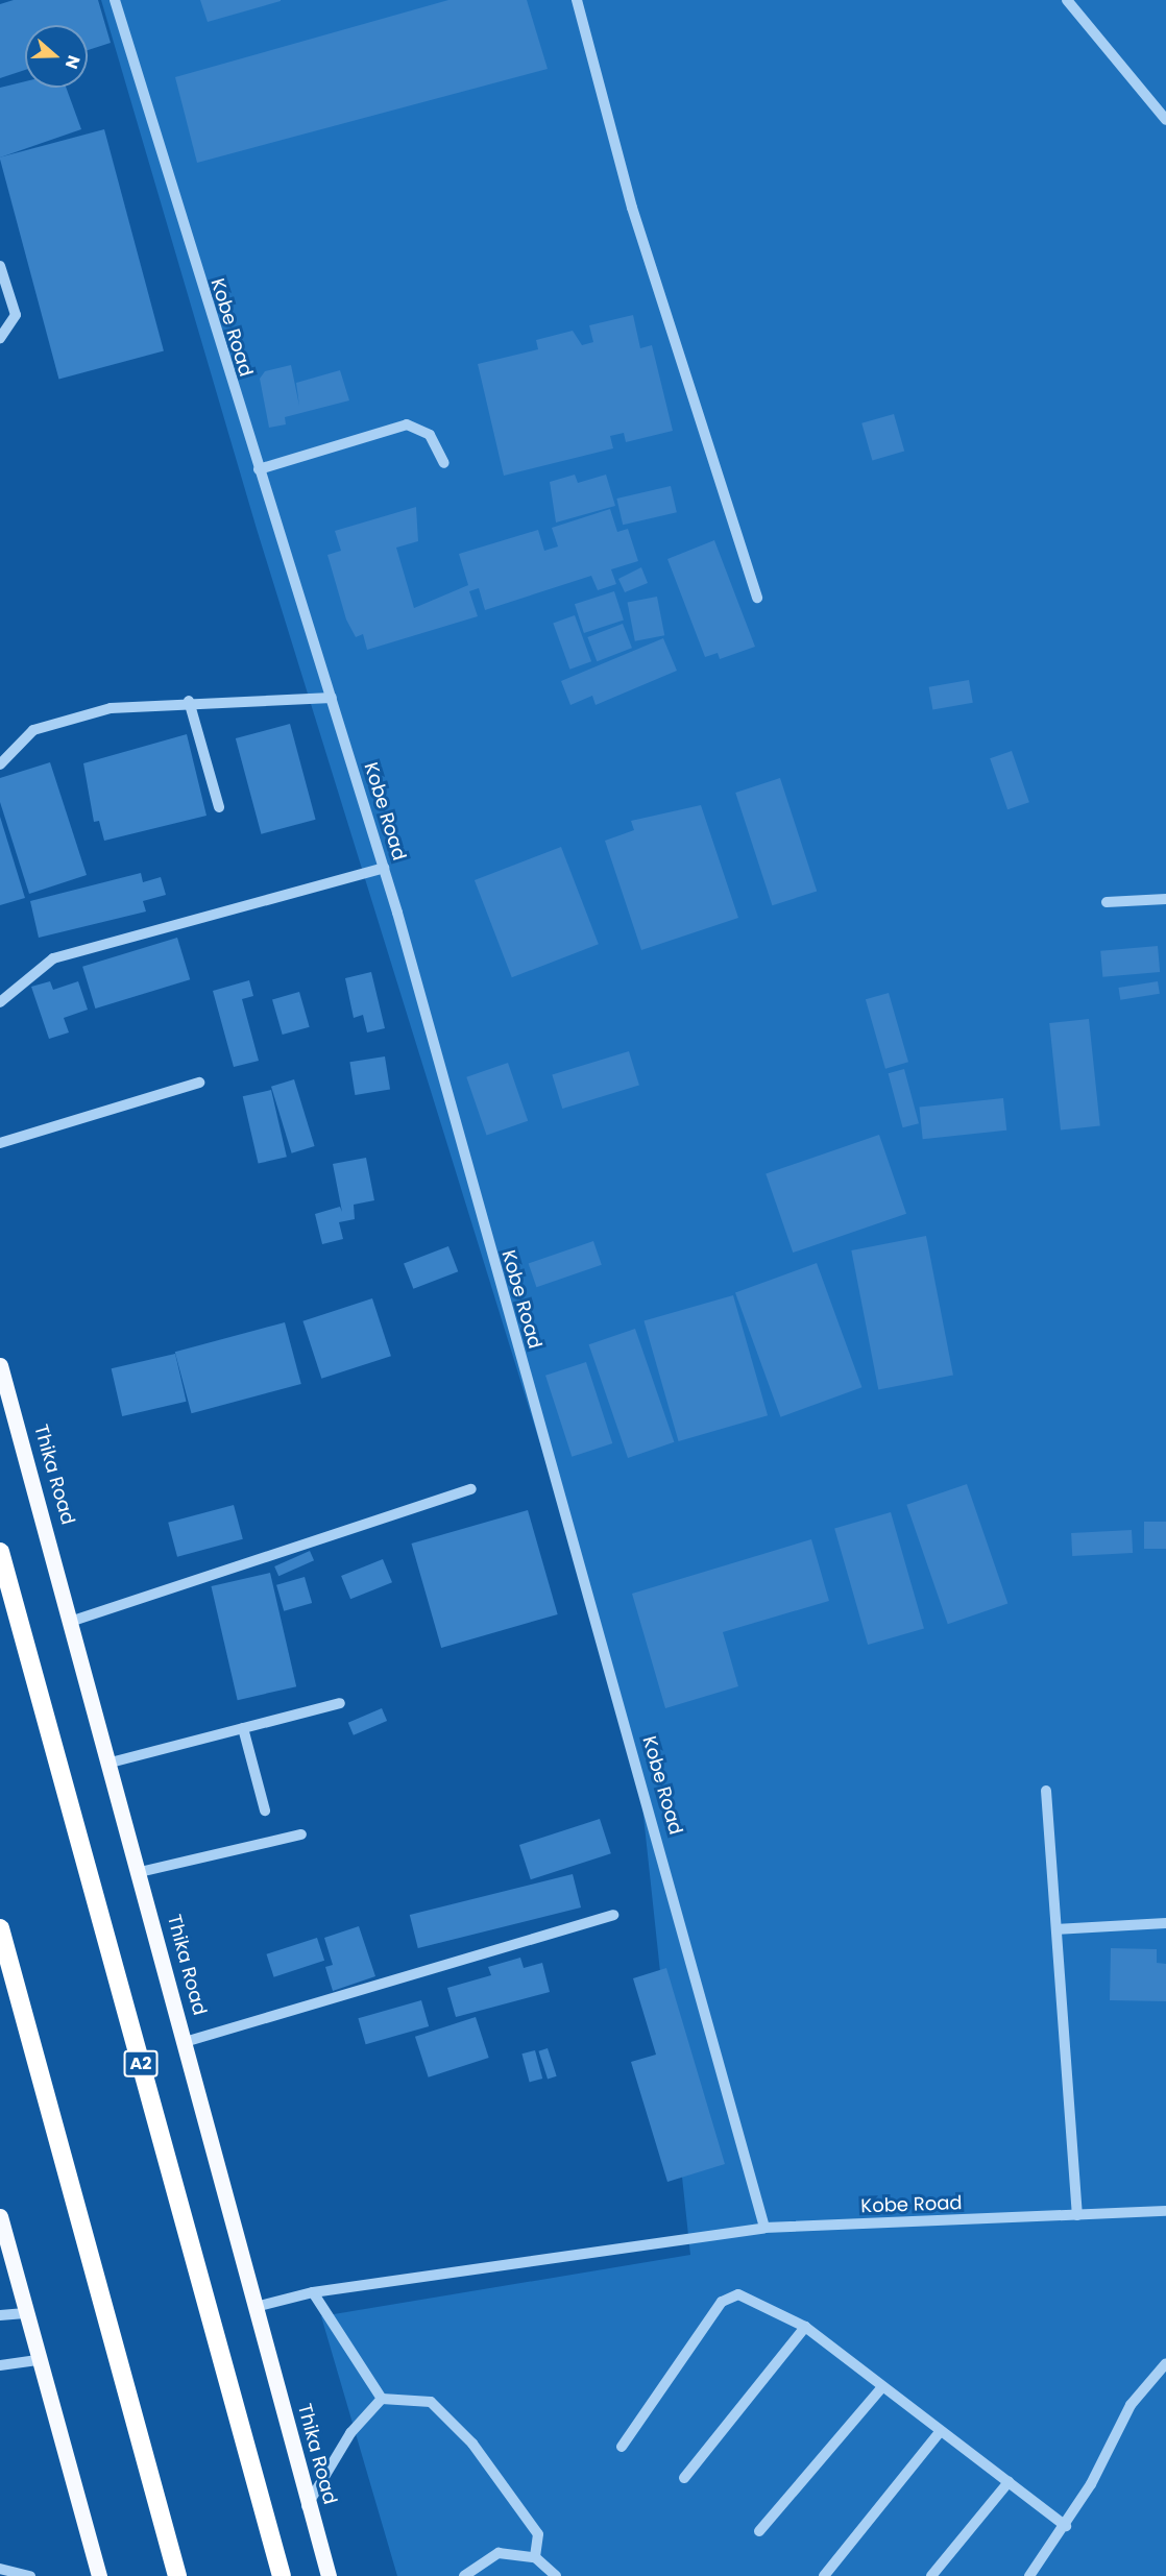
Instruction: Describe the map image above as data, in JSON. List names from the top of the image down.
{
  "streets": {
    "highway": ["A2"],
    "main road": ["Thika Road"],
    "street": ["Kobe Road"]
  },
  "north": "right"
}
